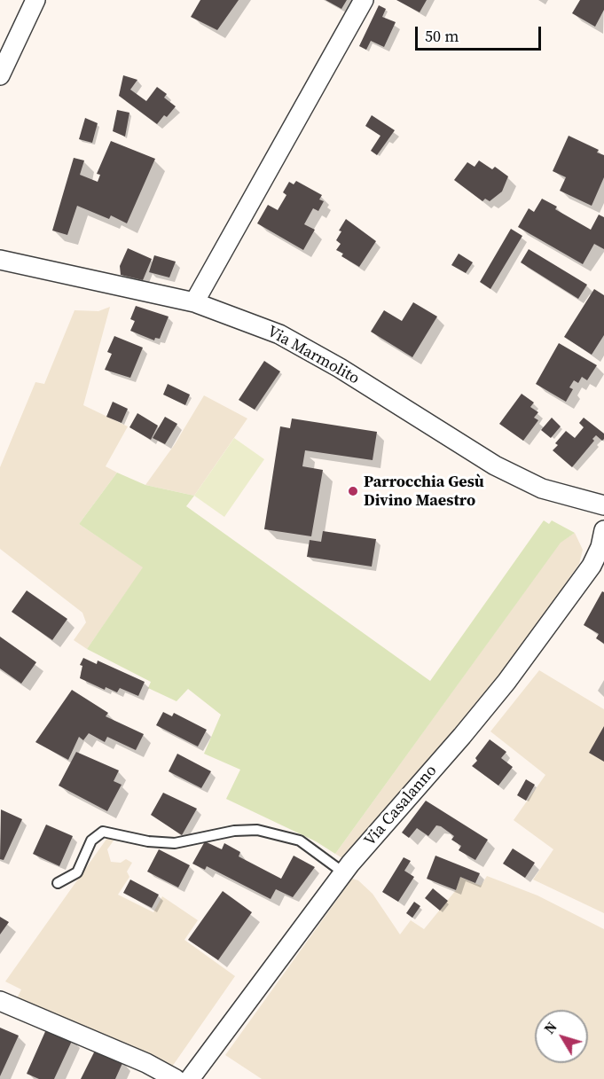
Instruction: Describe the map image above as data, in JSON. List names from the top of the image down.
{
  "streets": {
    "street": ["Via Marmolito", "Via Casalanno"]
  },
  "places": ["Parrocchia Gesù Divino Maestro"],
  "scale_bar": "50 m",
  "north": "top left"
}
